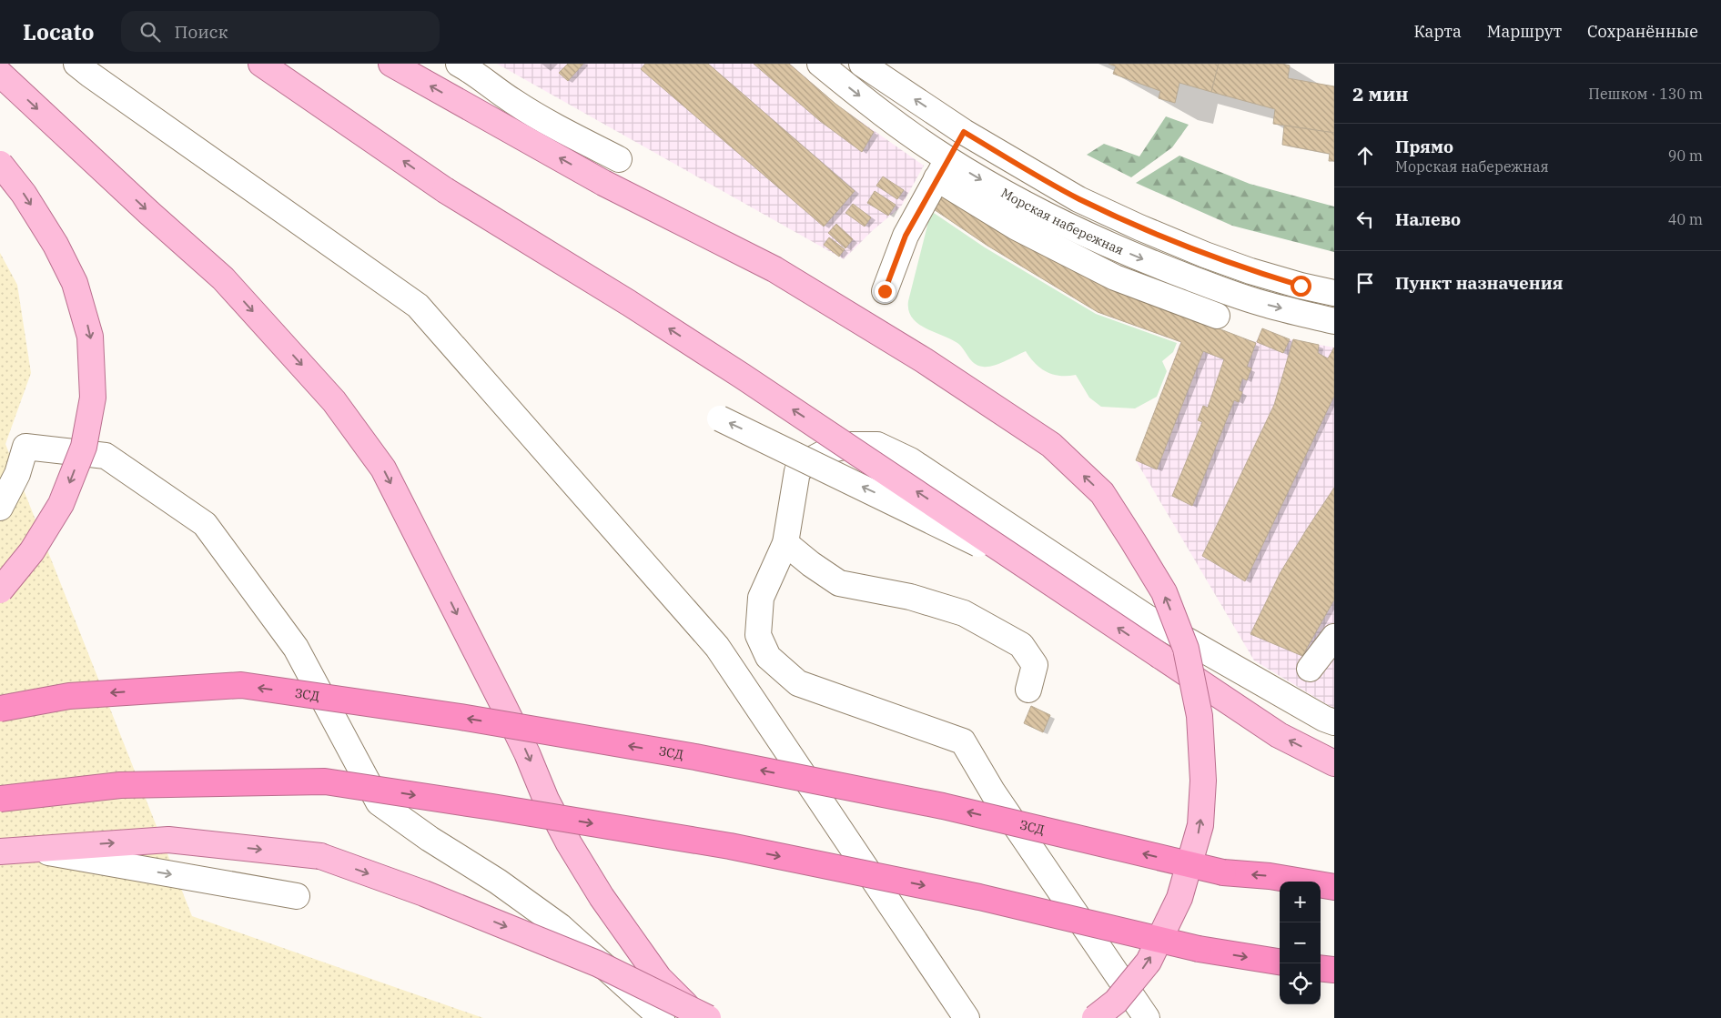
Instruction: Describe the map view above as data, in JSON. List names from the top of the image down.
{
  "streets": {
    "highway": ["ЗСД"],
    "street": ["Морская набережная"]
  },
  "page": {
    "header": "Locato",
    "search": "Поиск",
    "nav": ["Карта", "Маршрут", "Сохранённые"],
    "heading": ["2 мин", "Пешком · 130 m"],
    "list": [
      ["Прямо", "Морская набережная", "90 m"],
      ["Налево", "40 m"],
      "Пункт назначения"
    ],
    "map_buttons": ["+", "−"]
  }
}
